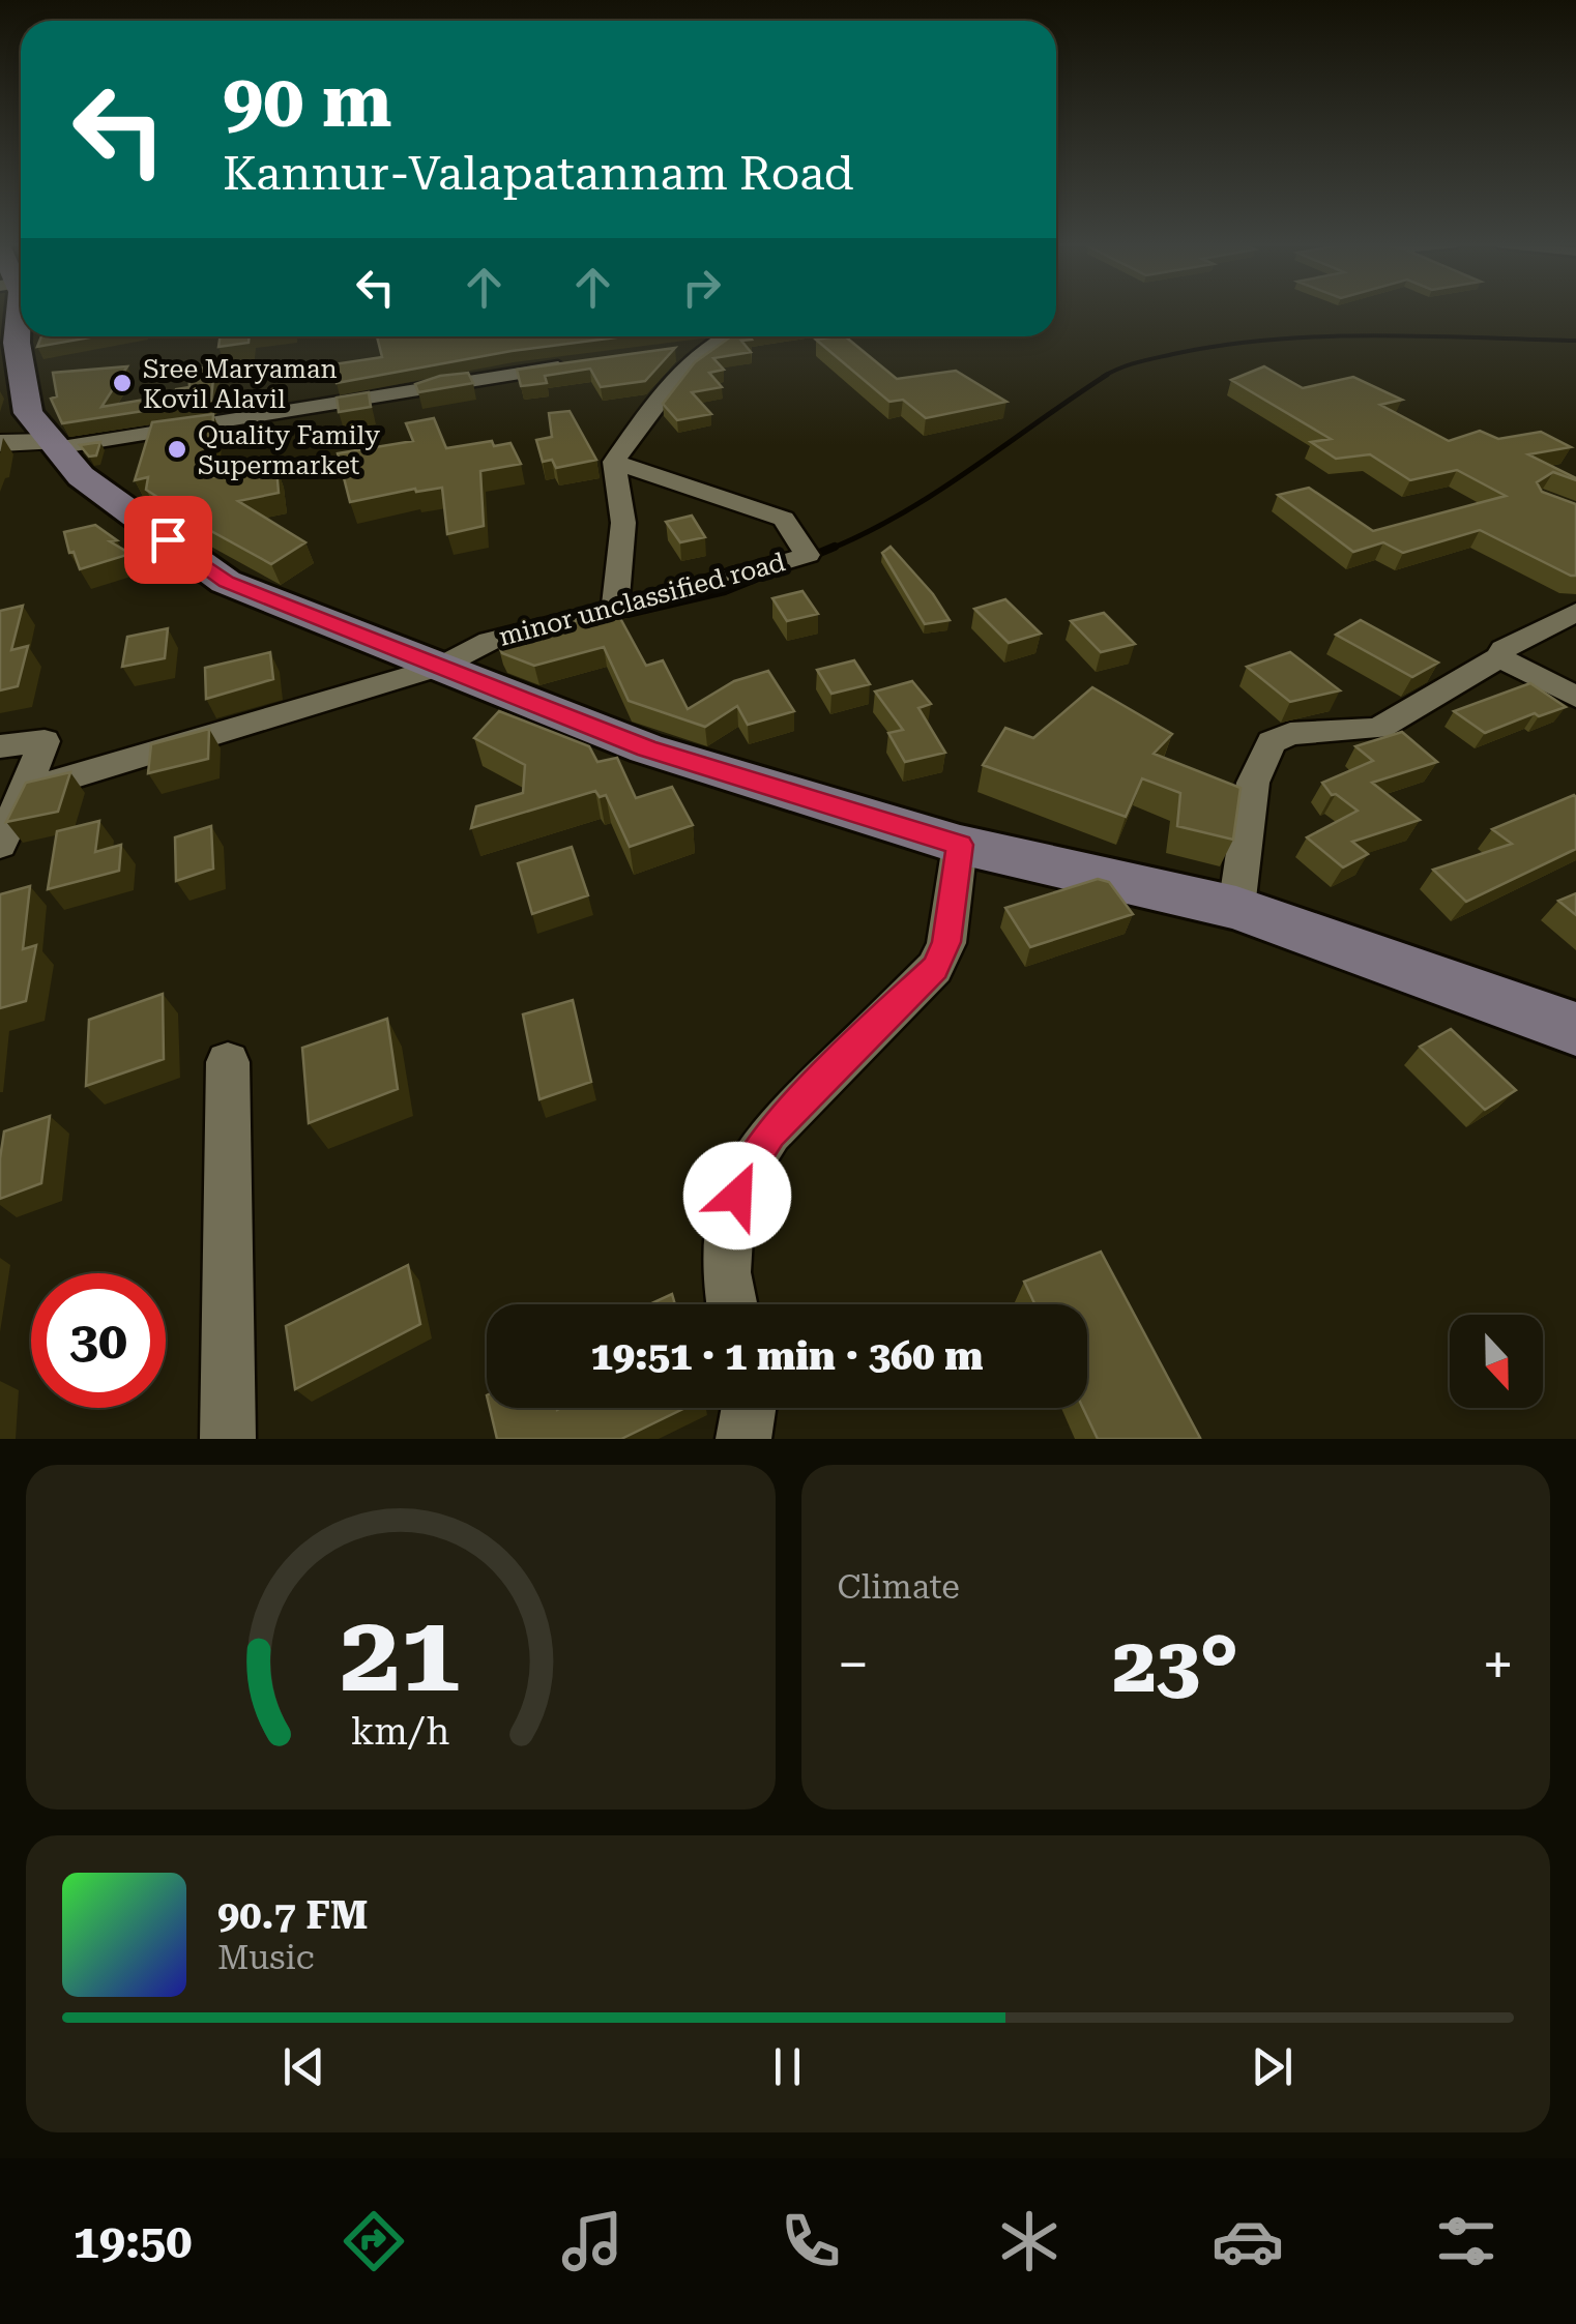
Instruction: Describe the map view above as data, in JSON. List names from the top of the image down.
{
  "streets": {
    "street": ["minor unclassified road"]
  },
  "places": ["Sree Maryaman Kovil Alavil", "Quality Family Supermarket"],
  "north": "bottom",
  "page": {
    "turn": ["90 m", "Kannur-Valapatannam Road"],
    "limit": "30",
    "trip": "19:51 · 1 min · 360 m",
    "tile": "Climate",
    "heat": ["−", "23°", "+"],
    "song": ["90.7 FM", "Music"],
    "tabs": "19:50",
    "gauge": ["21", "km/h"]
  }
}
